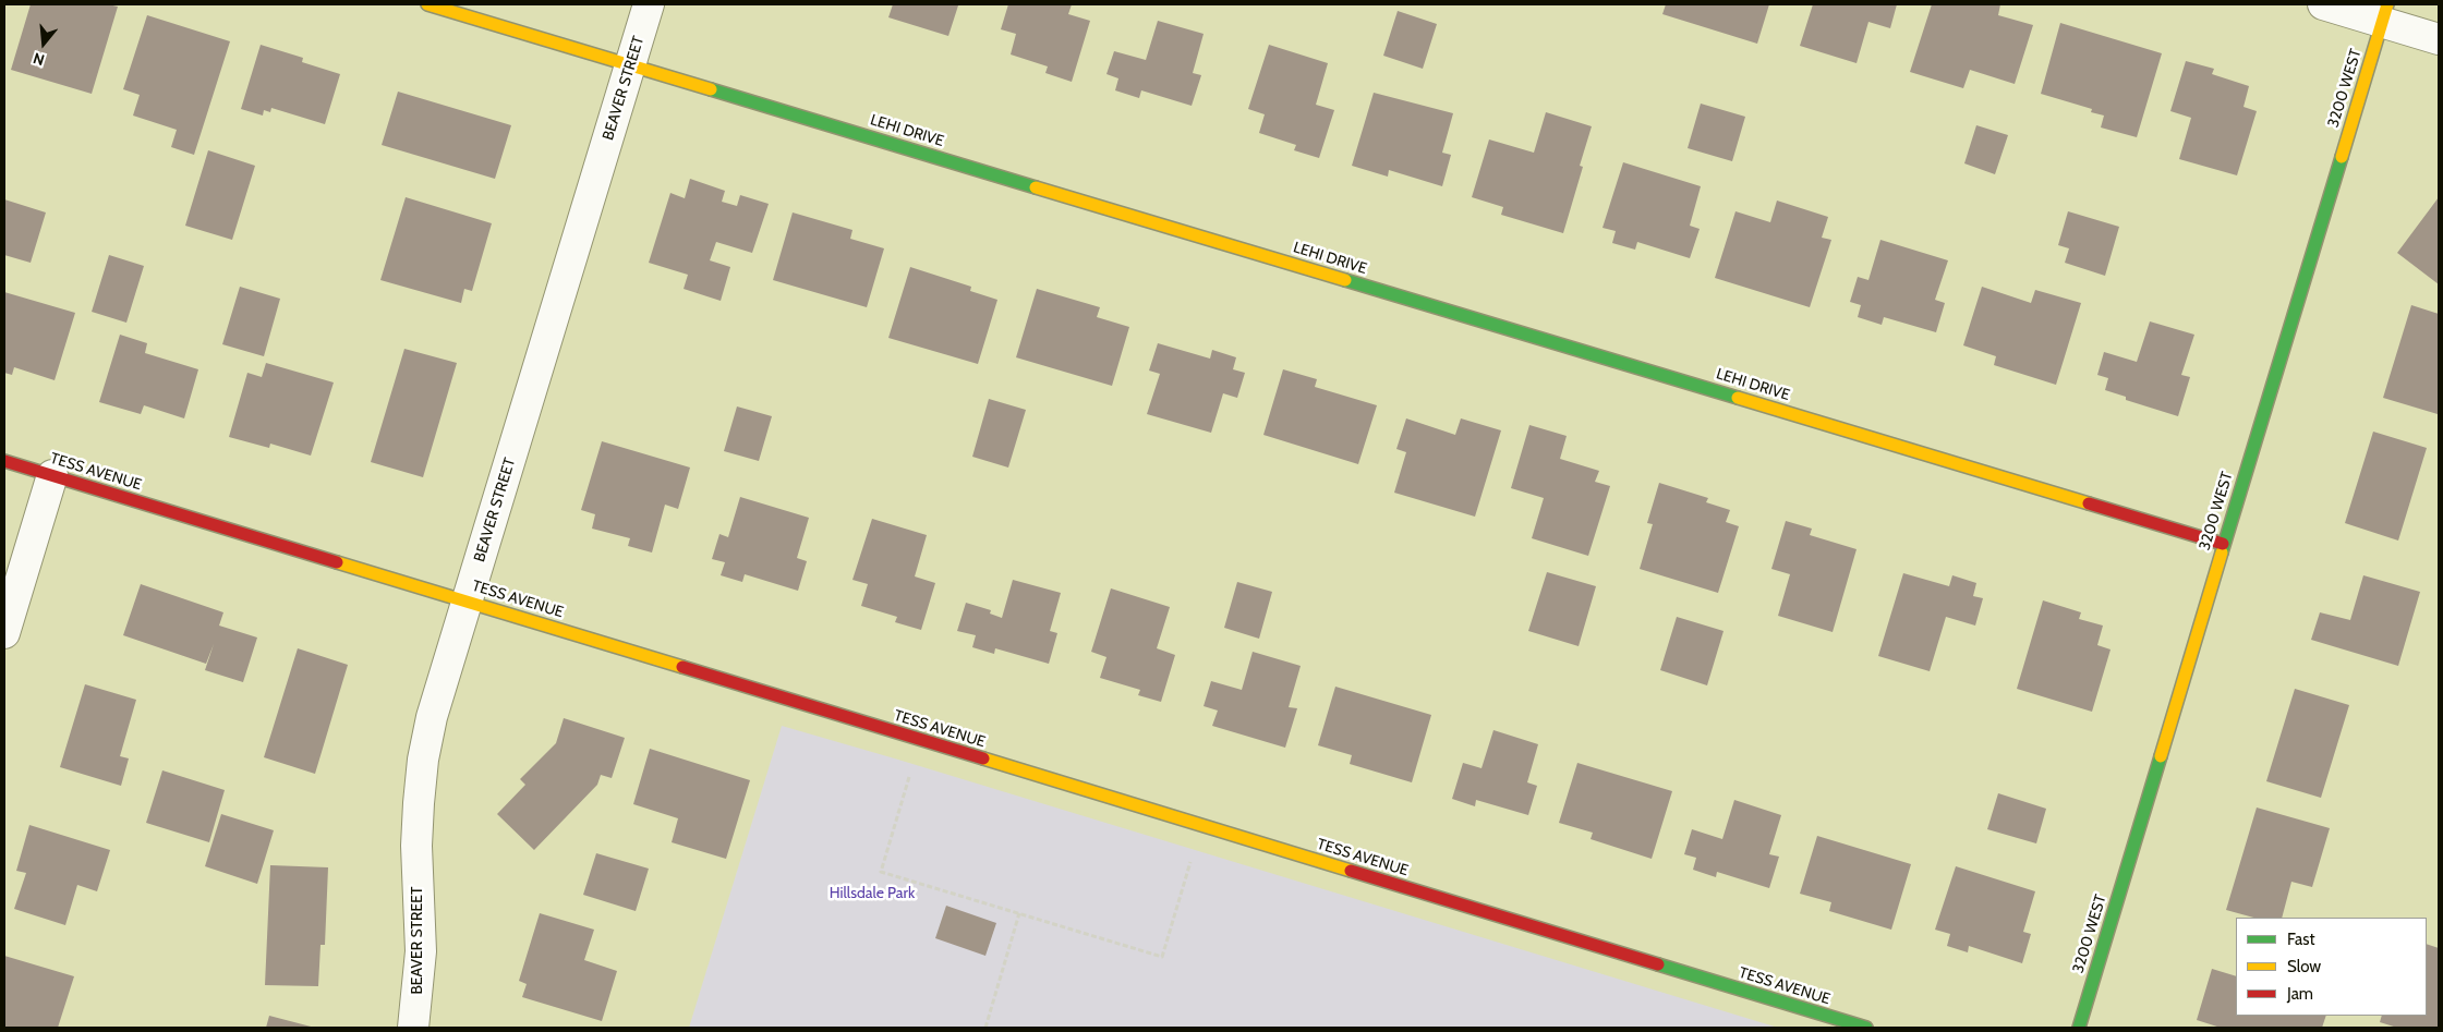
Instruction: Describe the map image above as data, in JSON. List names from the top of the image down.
{
  "streets": {
    "street": [
      "BEAVER STREET",
      "3200 WEST",
      "LEHI DRIVE",
      "TESS AVENUE"
    ]
  },
  "crossings": [
    ["BEAVER STREET", "LEHI DRIVE"],
    ["BEAVER STREET", "TESS AVENUE"],
    ["3200 WEST", "LEHI DRIVE"]
  ],
  "parks": ["Hillsdale Park"],
  "legend": ["Fast", "Slow", "Jam"],
  "north": "bottom"
}
